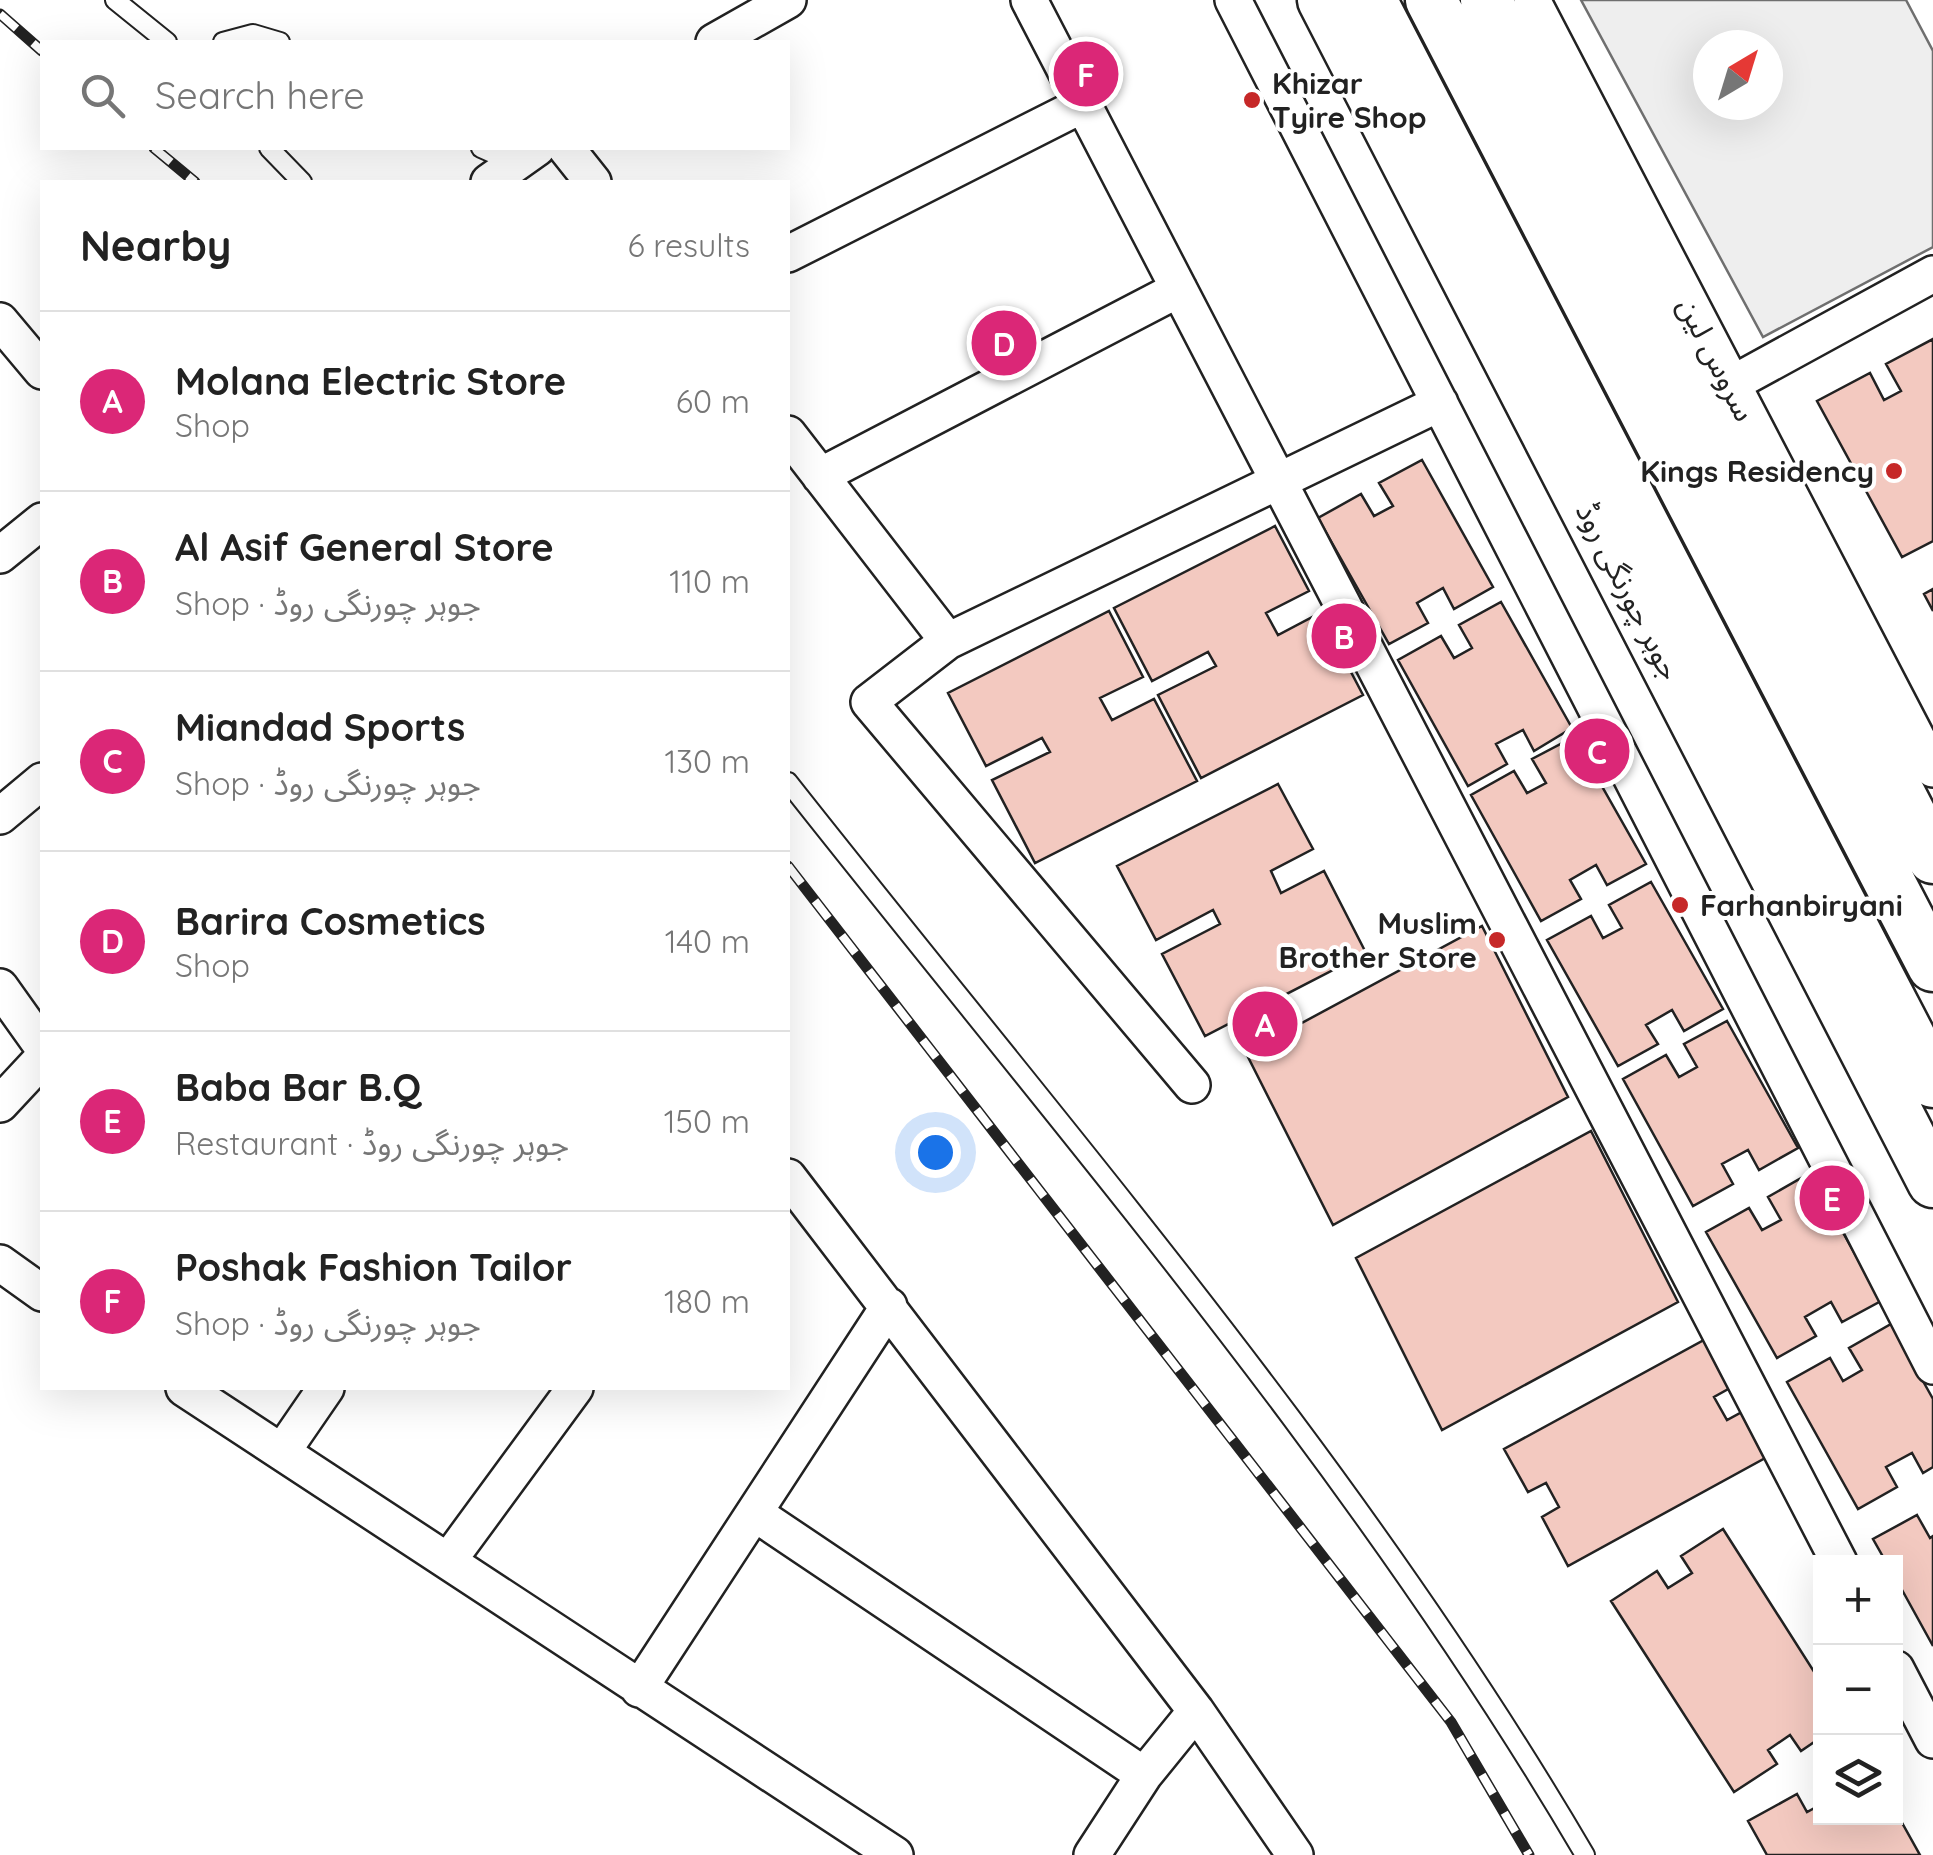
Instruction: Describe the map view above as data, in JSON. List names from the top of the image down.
{
  "streets": {
    "main road": ["جوہر چورنگی روڈ"],
    "street": ["سروس لین"]
  },
  "places": [
    "Khizar Tyire Shop",
    "Kings Residency",
    "Farhanbiryani",
    "Muslim Brother Store"
  ],
  "north": "top right",
  "page": {
    "pins": [
      "F",
      "D",
      "B",
      "C",
      "A",
      "E"
    ],
    "search": "Search here",
    "heading": ["Nearby", "6 results"],
    "list": [
      {
        "mark": "A",
        "name": "Molana Electric Store",
        "note": "Shop",
        "value": "60 m"
      },
      {
        "mark": "B",
        "name": "Al Asif General Store",
        "note": "Shop · جوہر چورنگی روڈ",
        "value": "110 m"
      },
      {
        "mark": "C",
        "name": "Miandad Sports",
        "note": "Shop · جوہر چورنگی روڈ",
        "value": "130 m"
      },
      {
        "mark": "D",
        "name": "Barira Cosmetics",
        "note": "Shop",
        "value": "140 m"
      },
      {
        "mark": "E",
        "name": "Baba Bar B.Q",
        "note": "Restaurant · جوہر چورنگی روڈ",
        "value": "150 m"
      },
      {
        "mark": "F",
        "name": "Poshak Fashion Tailor",
        "note": "Shop · جوہر چورنگی روڈ",
        "value": "180 m"
      }
    ],
    "map_buttons": ["+", "−"]
  }
}
